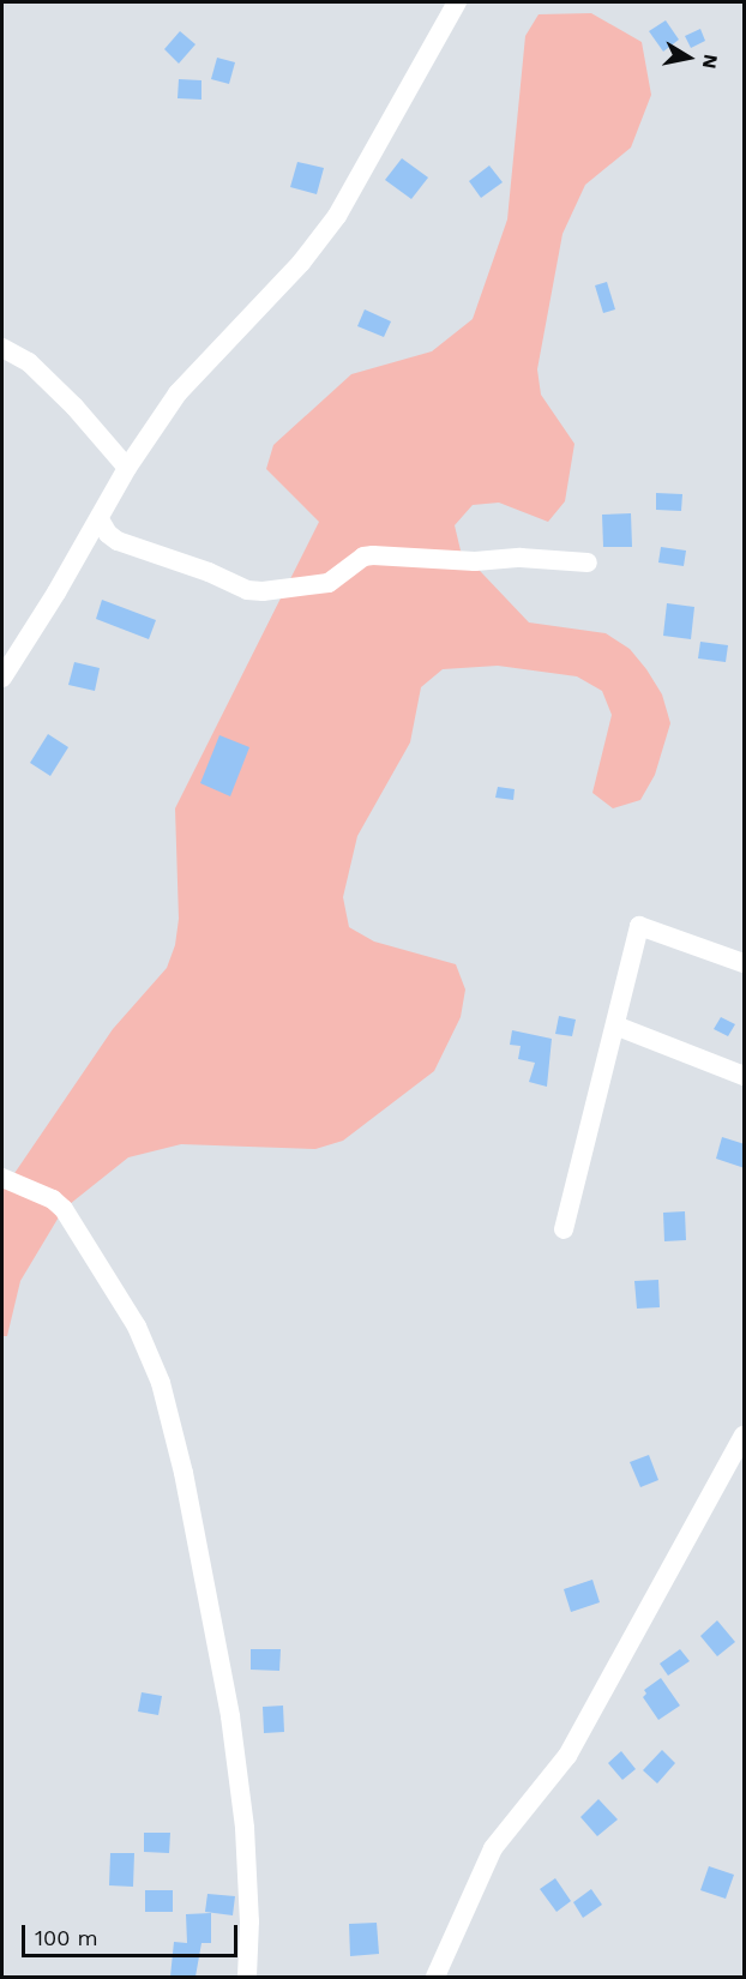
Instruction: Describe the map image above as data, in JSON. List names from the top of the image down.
{
  "scale_bar": "100 m",
  "north": "right"
}
